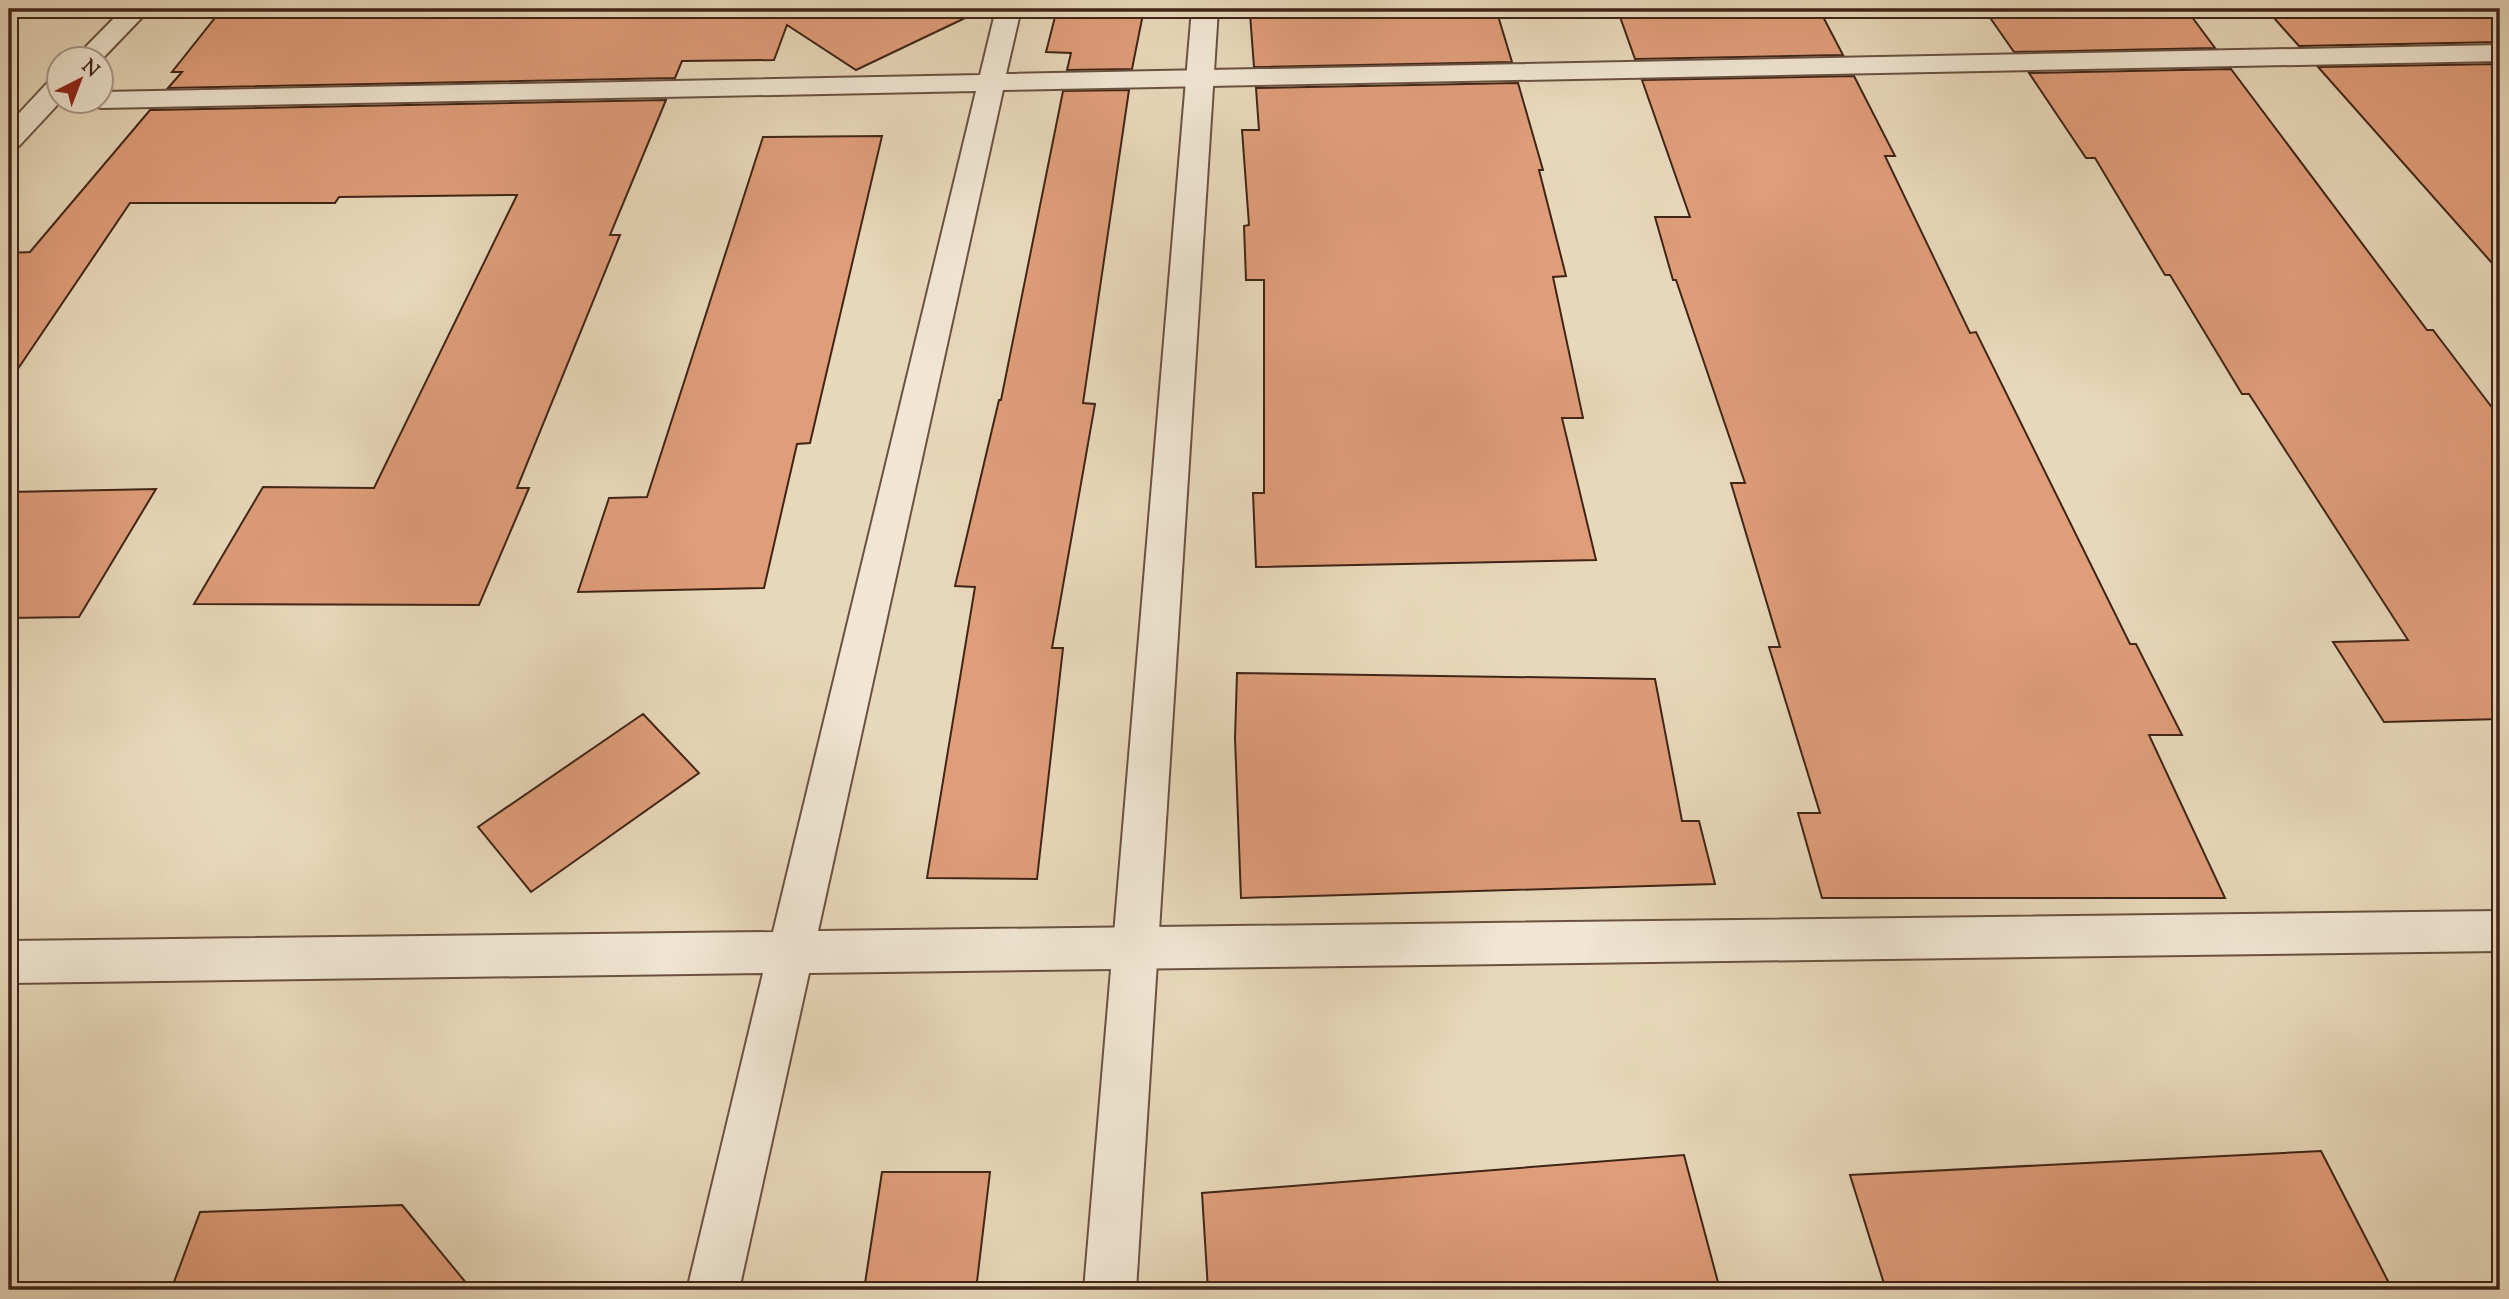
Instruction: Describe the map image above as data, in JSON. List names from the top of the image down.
{
  "north": "top right"
}
